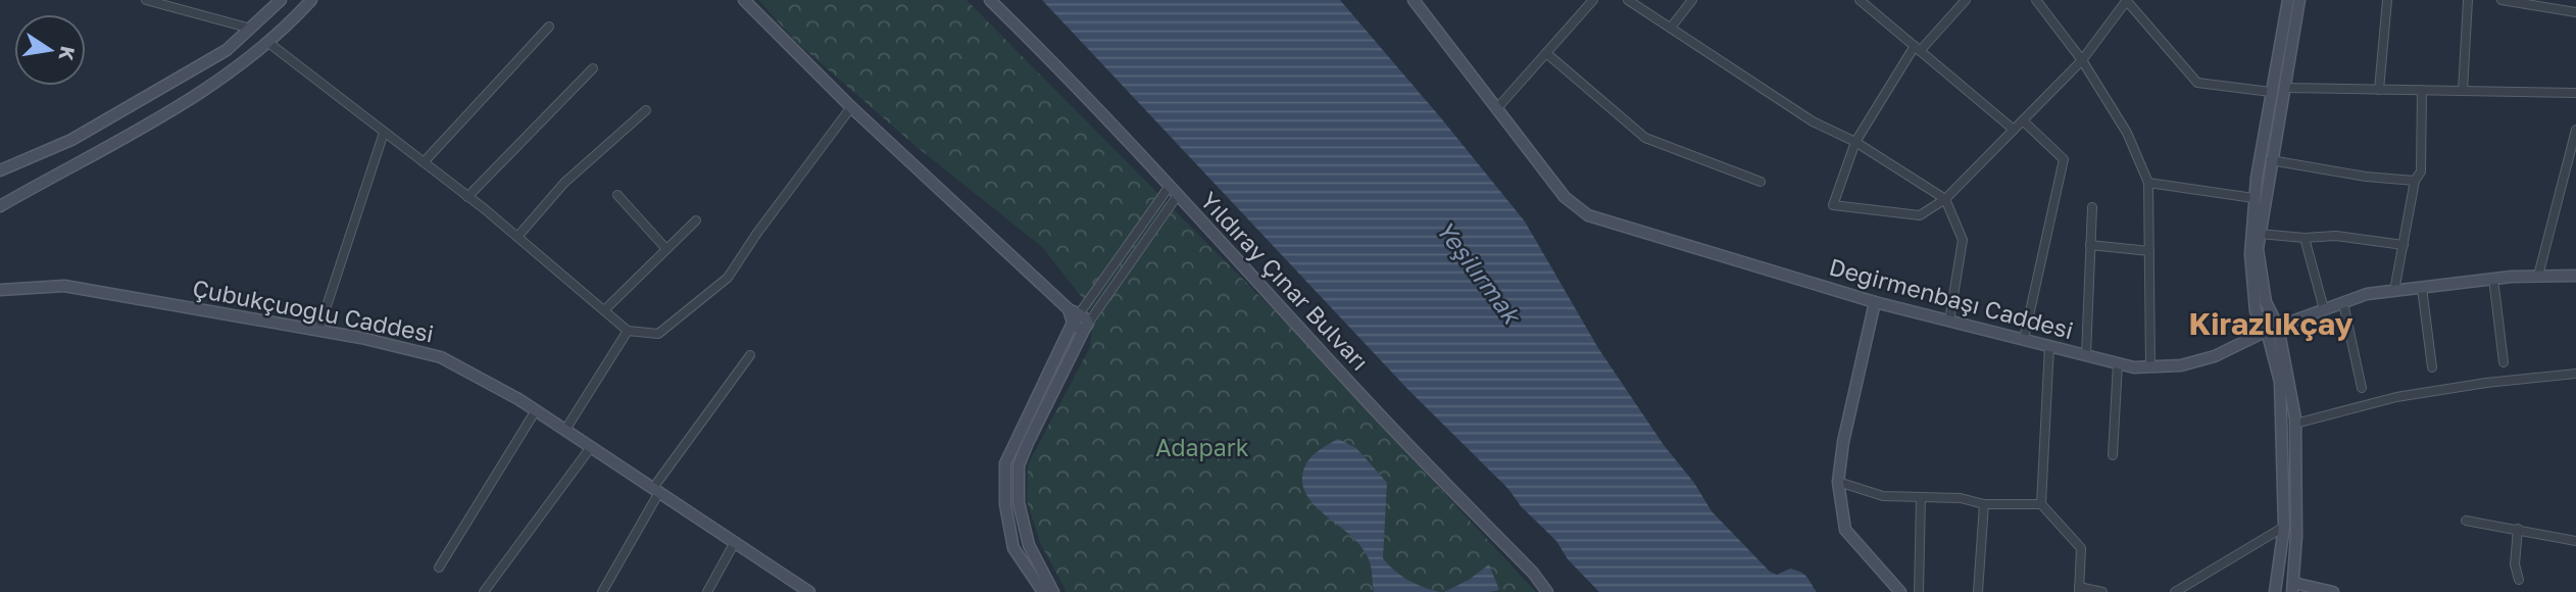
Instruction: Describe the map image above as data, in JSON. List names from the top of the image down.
{
  "streets": {
    "main road": ["Yıldıray Çınar Bulvarı", "Değirmenbaşı Caddesi", "Çubukçuoğlu Caddesi"]
  },
  "districts": ["Kirazlıkçay"],
  "water": ["Yeşilırmak"],
  "parks": ["Adapark"],
  "north": "right"
}
